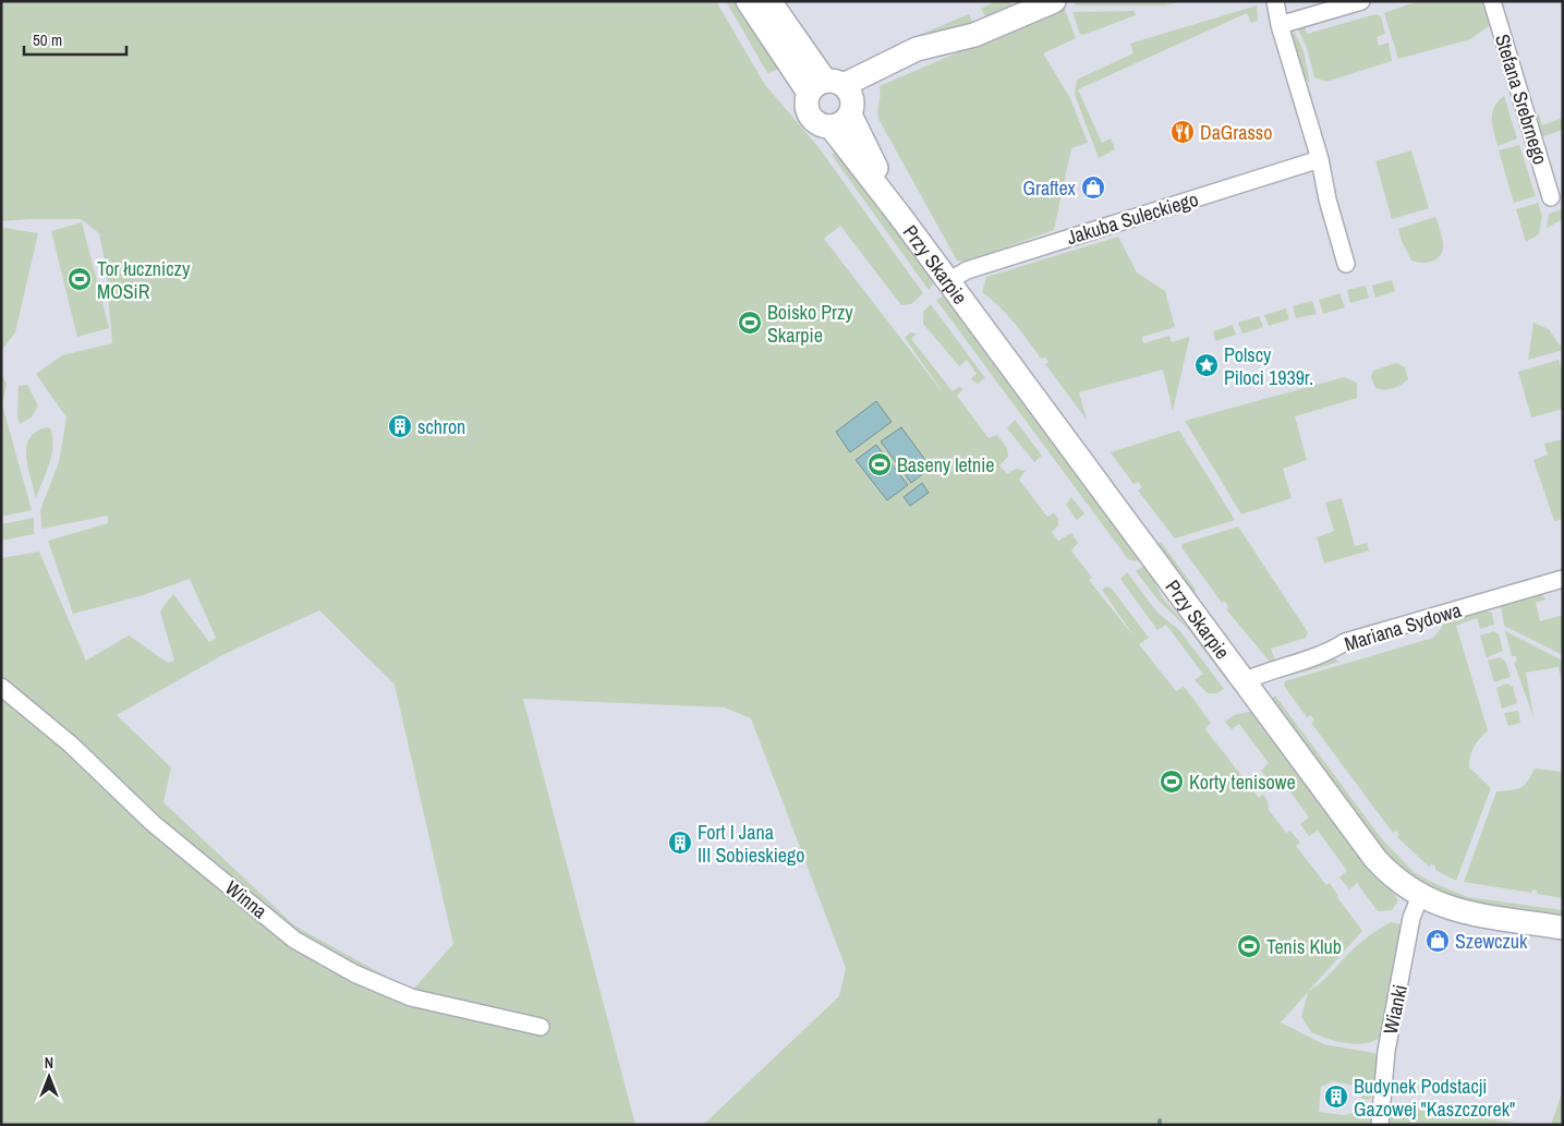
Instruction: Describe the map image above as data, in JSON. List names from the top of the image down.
{
  "streets": {
    "street": [
      "Stefana Srebrnego",
      "Jakuba Suleckiego",
      "Przy Skarpie",
      "Mariana Sydowa",
      "Winna",
      "Wianki"
    ]
  },
  "crossings": [
    ["Jakuba Suleckiego", "Przy Skarpie"],
    ["Przy Skarpie", "Mariana Sydowa"],
    ["Przy Skarpie", "Wianki"]
  ],
  "places": {
    "restaurant": ["DaGrasso"],
    "shop": ["Graftex", "Szewczuk"],
    "sports": [
      "Tor łuczniczy MOSiR",
      "Boisko Przy Skarpie",
      "Baseny letnie",
      "Korty tenisowe",
      "Tenis Klub"
    ],
    "place": ["Polscy Piloci 1939r."],
    "building": ["schron", "Fort I Jana III Sobieskiego", "Budynek Podstacji Gazowej \"Kaszczorek\""]
  },
  "scale_bar": "50 m",
  "north": "top"
}
